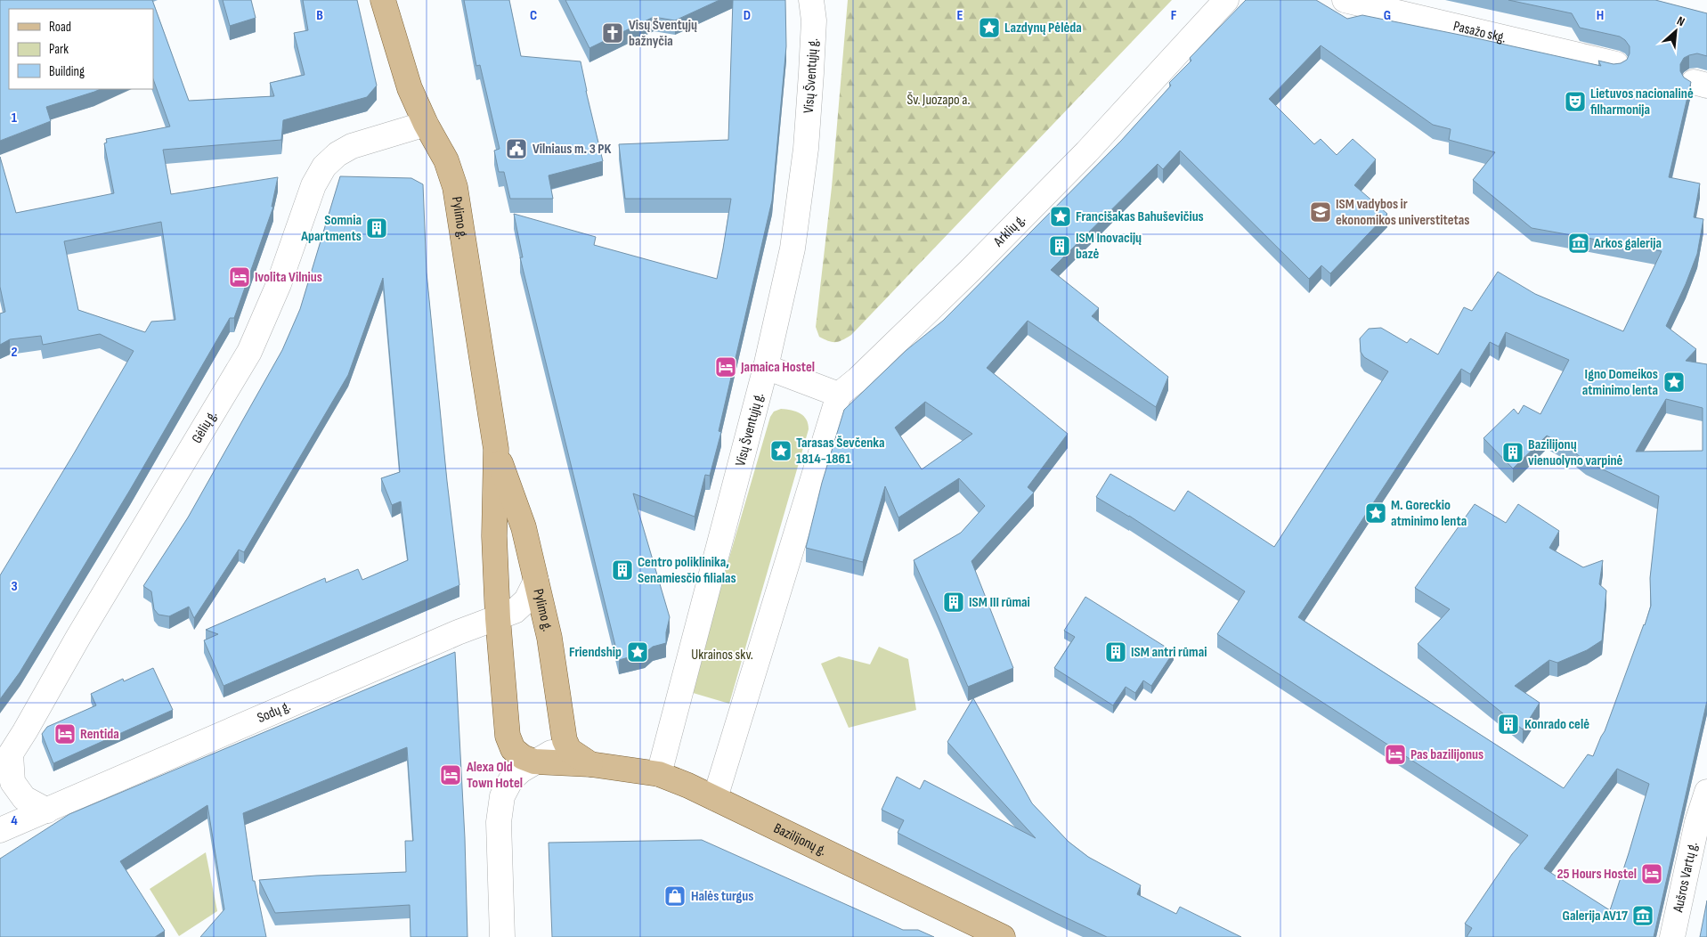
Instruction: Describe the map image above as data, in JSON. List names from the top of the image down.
{
  "streets": {
    "main road": ["Pylimo g.", "Bazilijonų g."],
    "street": [
      "Pasažo skg.",
      "Visų Šventųjų g.",
      "Arklių g.",
      "Gėlių g.",
      "Sodų g.",
      "Aušros Vartų g."
    ]
  },
  "crossings": [
    ["Visų Šventųjų g.", "Bazilijonų g."],
    ["Pylimo g.", "Gėlių g."],
    ["Pylimo g.", "Sodų g."],
    ["Pylimo g.", "Bazilijonų g."]
  ],
  "parks": ["Šv. Juozapo a.", "Ukrainos skv."],
  "places": {
    "place": [
      "Lazdynų Pėlėda",
      "Francišakas Bahuševičius",
      "Igno Domeikos atminimo lenta",
      "Tarasas Ševčenka 1814-1861",
      "M. Goreckio atminimo lenta",
      "Friendship"
    ],
    "church": ["Visų Šventųjų bažnyčia"],
    "theatre": ["Lietuvos nacionalinė filharmonija"],
    "public building": ["Vilniaus m. 3 PK"],
    "school or university": ["ISM vadybos ir ekonomikos universtitetas"],
    "building": [
      "Somnia Apartments",
      "ISM Inovacijų bazė",
      "Bazilijonų vienuolyno varpinė",
      "Centro poliklinika, Senamiesčio filialas",
      "ISM III rūmai",
      "ISM antri rūmai",
      "Konrado celė"
    ],
    "museum": ["Arkos galerija", "Galerija AV17"],
    "hotel": [
      "Ivolita Vilnius",
      "Jamaica Hostel",
      "Rentida",
      "Pas bazilijonus",
      "Alexa Old Town Hotel",
      "25 Hours Hostel"
    ],
    "shop": ["Halės turgus"]
  },
  "legend": ["Road", "Park", "Building"],
  "north": "top right",
  "grid": {
    "columns": [
      "B",
      "C",
      "D",
      "E",
      "F",
      "G",
      "H"
    ],
    "rows": [
      "1",
      "2",
      "3",
      "4"
    ]
  }
}
